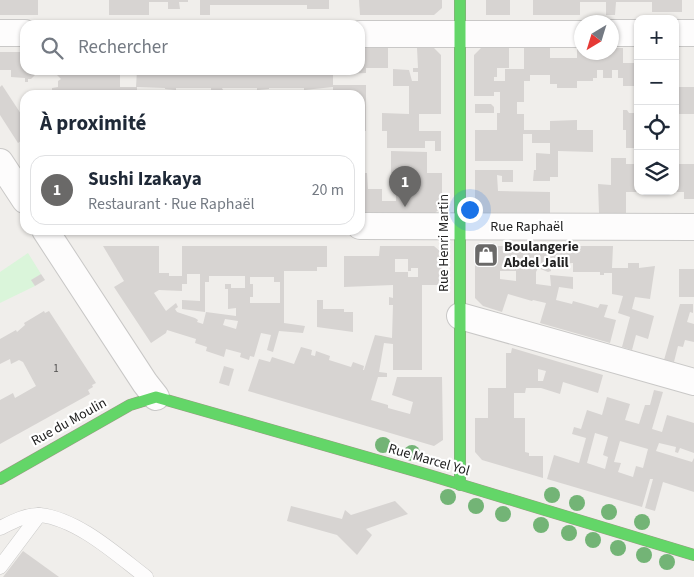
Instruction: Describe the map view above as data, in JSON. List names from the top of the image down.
{
  "streets": {
    "street": [
      "Rue Raphaël",
      "Rue Henri Martin",
      "Rue du Moulin",
      "Rue Marcel Yol"
    ]
  },
  "crossings": [
    ["Rue Raphaël", "Rue Henri Martin"],
    ["Rue Henri Martin", "Rue Marcel Yol"],
    ["Rue du Moulin", "Rue Marcel Yol"]
  ],
  "places": {
    "shop": ["Boulangerie Abdel Jalil"]
  },
  "house_numbers": ["1"],
  "north": "bottom left",
  "page": {
    "map_buttons": ["+", "−"],
    "search": "Rechercher",
    "heading": "À proximité",
    "list": [
      {
        "mark": "1",
        "name": "Sushi Izakaya",
        "note": "Restaurant · Rue Raphaël",
        "value": "20 m"
      }
    ],
    "pins": "1"
  }
}
